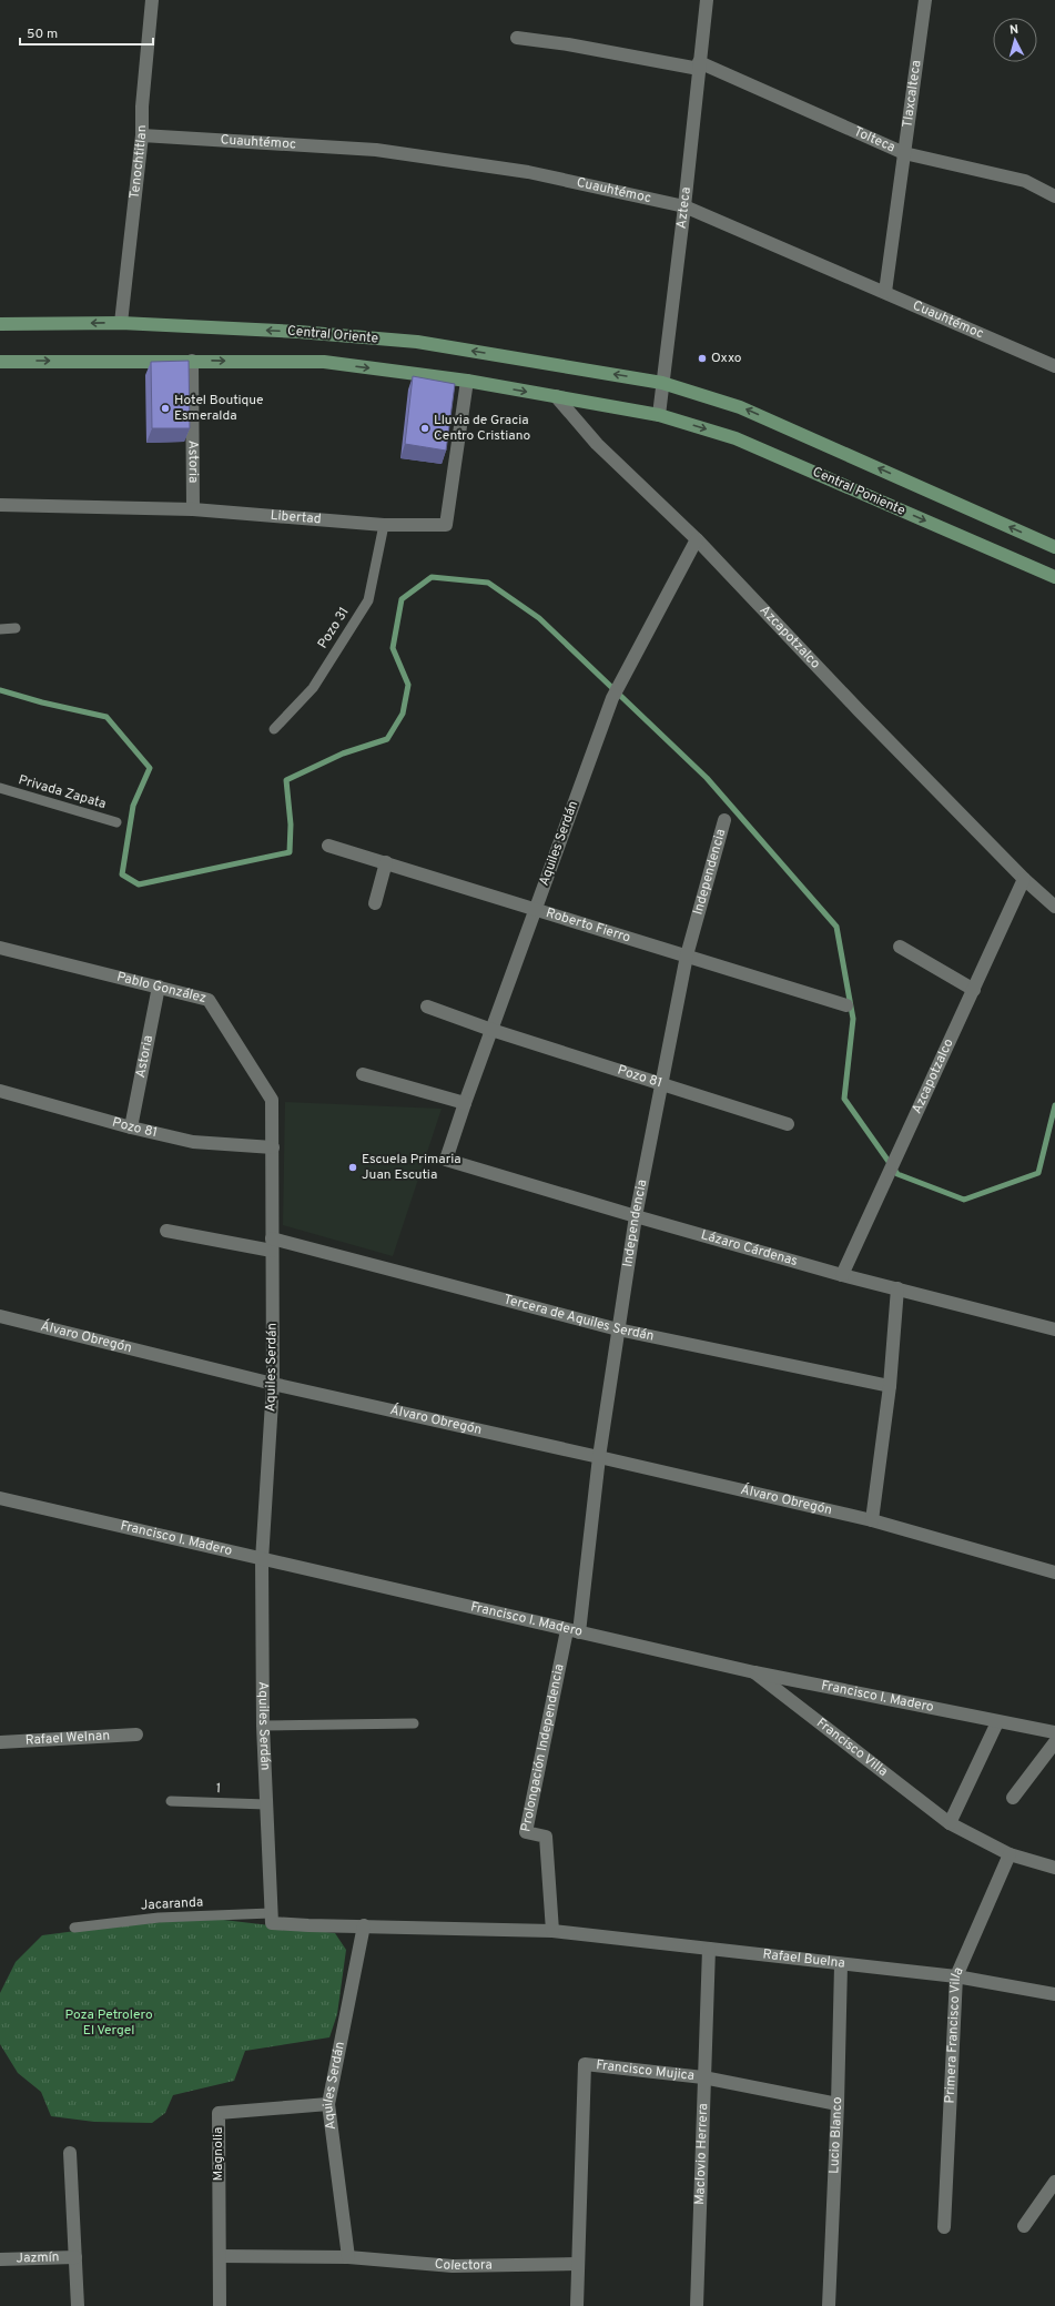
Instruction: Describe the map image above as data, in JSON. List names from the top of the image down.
{
  "streets": {
    "main road": ["Central Oriente", "Central Poniente"],
    "street": [
      "Tlaxcalteca",
      "Tolteca",
      "Cuauhtémoc",
      "Tenochtitlan",
      "Azteca",
      "Astoria",
      "Libertad",
      "Azcapotzalco",
      "Aquiles Serdán",
      "Independencia",
      "Roberto Fierro",
      "Pablo González",
      "Pozo 81",
      "Lázaro Cárdenas",
      "Tercera de Aquiles Serdán",
      "Álvaro Obregón",
      "Francisco I. Madero",
      "Rafael Welnan",
      "Prolongación Independencia",
      "Francisco Villa",
      "Rafael Buelna",
      "Primera Francisco Villa",
      "Francisco Mujica",
      "Lucio Blanco",
      "Magnolia",
      "Maclovio Herrera",
      "Jazmín",
      "Colectora"
    ],
    "lane": [
      "Pozo 31",
      "Privada Zapata",
      "1",
      "Jacaranda"
    ]
  },
  "crossings": [
    ["Tlaxcalteca", "Tolteca"],
    ["Tlaxcalteca", "Cuauhtémoc"],
    ["Tolteca", "Azteca"],
    ["Cuauhtémoc", "Tenochtitlan"],
    ["Cuauhtémoc", "Azteca"],
    ["Tenochtitlan", "Central Oriente"],
    ["Azteca", "Central Oriente"],
    ["Azteca", "Central Poniente"],
    ["Central Oriente", "Astoria"],
    ["Central Oriente", "Central Poniente"],
    ["Central Oriente", "Libertad"],
    ["Central Oriente", "Azcapotzalco"],
    ["Astoria", "Libertad"],
    ["Astoria", "Pablo González"],
    ["Astoria", "Pozo 81"],
    ["Libertad", "Pozo 31"],
    ["Azcapotzalco", "Aquiles Serdán"],
    ["Azcapotzalco", "Lázaro Cárdenas"],
    ["Aquiles Serdán", "Roberto Fierro"],
    ["Aquiles Serdán", "Pablo González"],
    ["Aquiles Serdán", "Pozo 81"],
    ["Aquiles Serdán", "Lázaro Cárdenas"],
    ["Aquiles Serdán", "Tercera de Aquiles Serdán"],
    ["Aquiles Serdán", "Álvaro Obregón"],
    ["Aquiles Serdán", "Francisco I. Madero"],
    ["Aquiles Serdán", "1"],
    ["Aquiles Serdán", "Jacaranda"],
    ["Aquiles Serdán", "Rafael Buelna"],
    ["Aquiles Serdán", "Magnolia"],
    ["Aquiles Serdán", "Colectora"],
    ["Independencia", "Roberto Fierro"],
    ["Independencia", "Pozo 81"],
    ["Independencia", "Lázaro Cárdenas"],
    ["Independencia", "Tercera de Aquiles Serdán"],
    ["Independencia", "Álvaro Obregón"],
    ["Independencia", "Francisco I. Madero"],
    ["Independencia", "Prolongación Independencia"],
    ["Francisco I. Madero", "Prolongación Independencia"],
    ["Francisco I. Madero", "Francisco Villa"],
    ["Prolongación Independencia", "Rafael Buelna"],
    ["Francisco Villa", "Primera Francisco Villa"],
    ["Rafael Buelna", "Primera Francisco Villa"],
    ["Rafael Buelna", "Lucio Blanco"],
    ["Rafael Buelna", "Maclovio Herrera"],
    ["Francisco Mujica", "Lucio Blanco"],
    ["Francisco Mujica", "Maclovio Herrera"],
    ["Francisco Mujica", "Colectora"],
    ["Magnolia", "Colectora"]
  ],
  "parks": ["Poza Petrolero El Vergel"],
  "places": [
    "Oxxo",
    "Hotel Boutique Esmeralda",
    "Lluvia de Gracia Centro Cristiano",
    "Escuela Primaria Juan Escutia"
  ],
  "scale_bar": "50 m",
  "north": "top"
}
